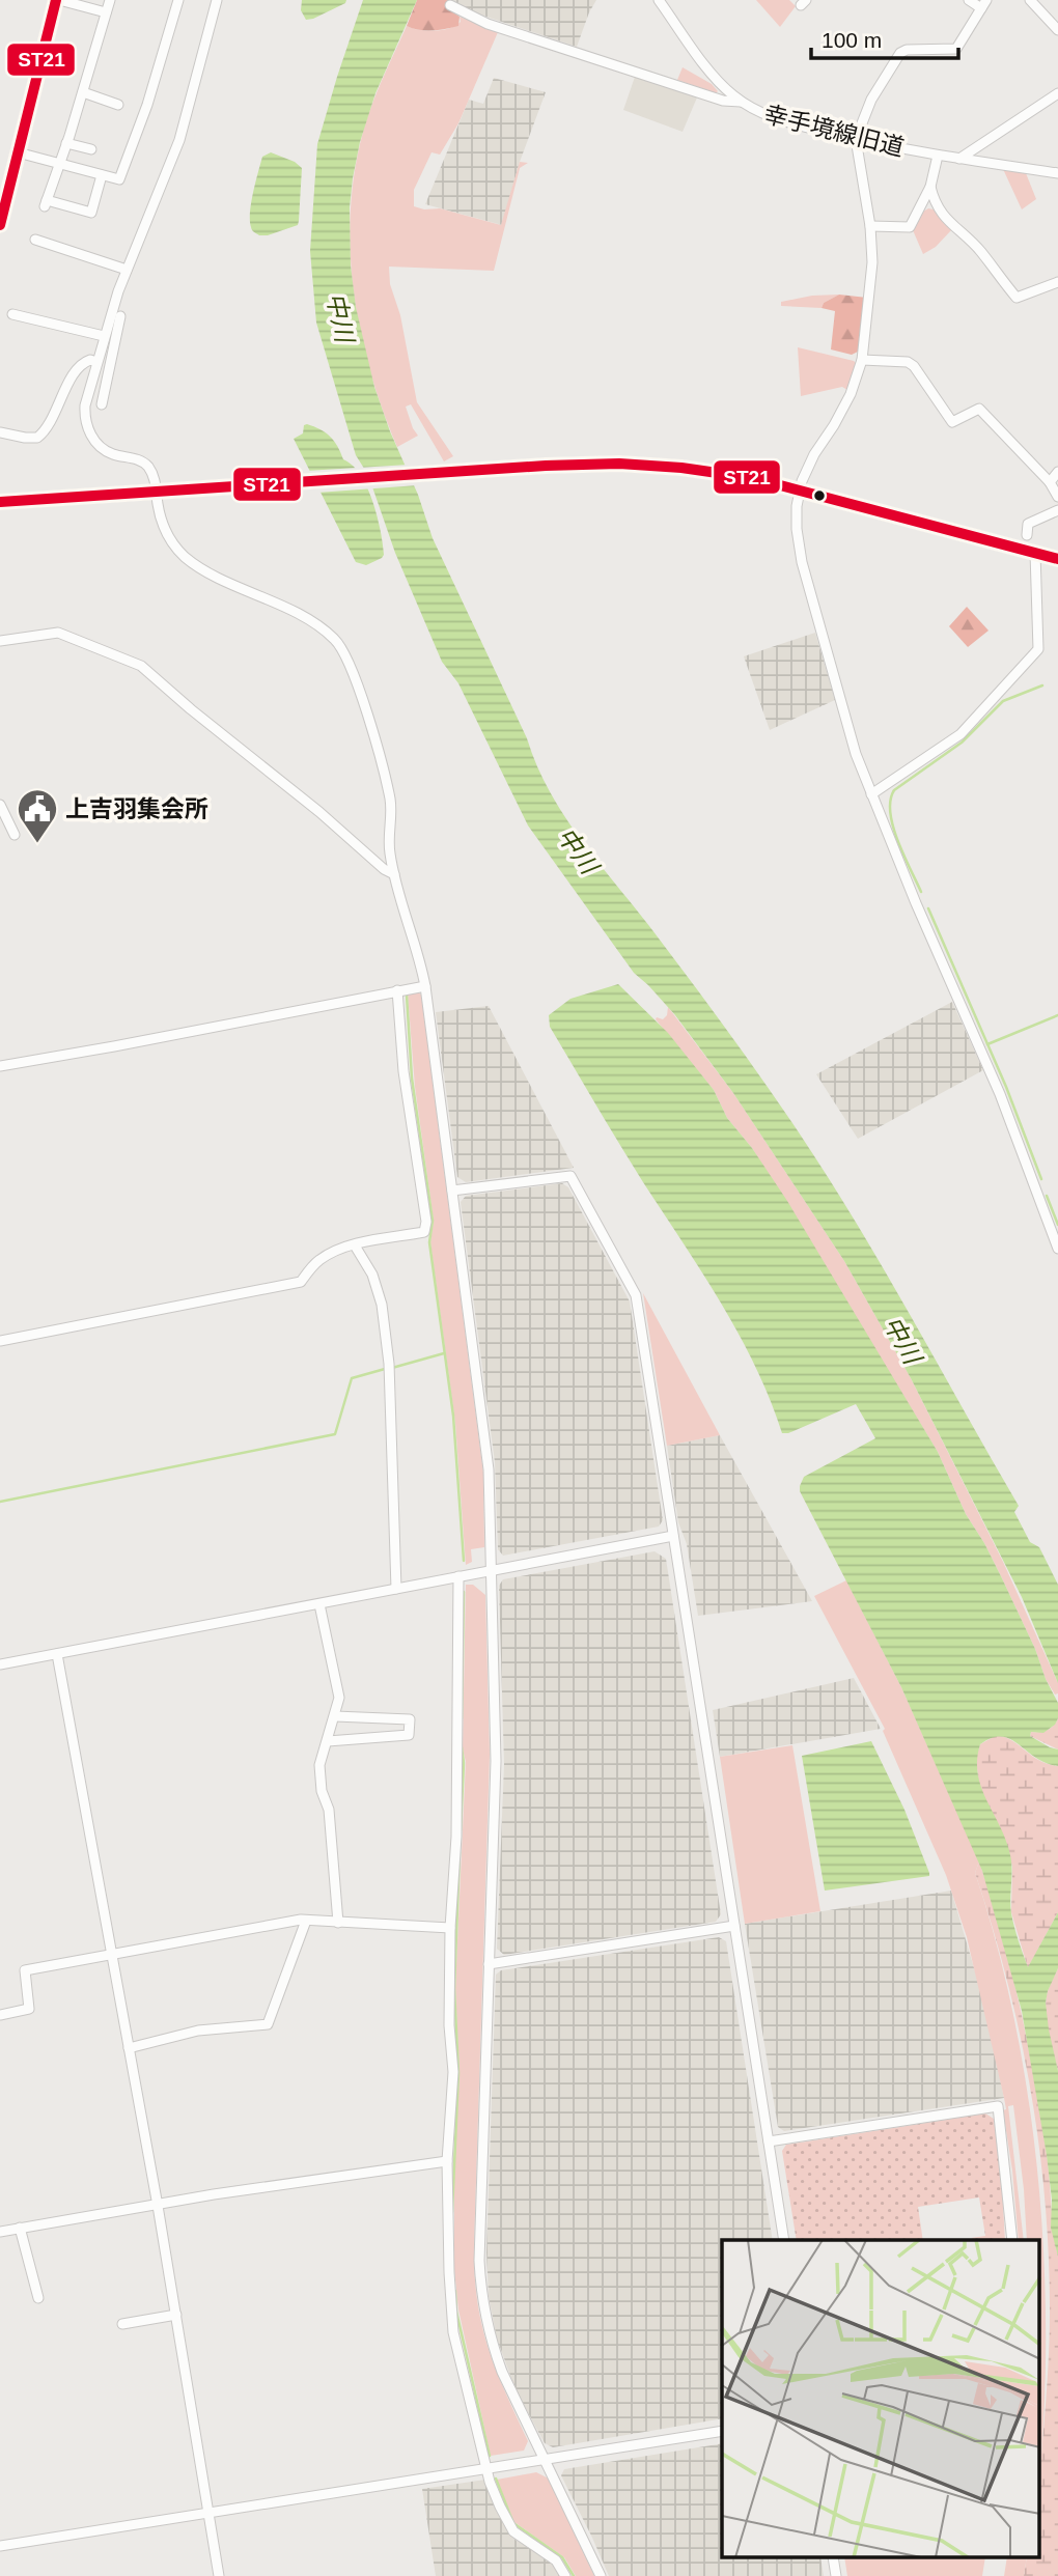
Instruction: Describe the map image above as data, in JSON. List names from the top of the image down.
{
  "streets": {
    "street": ["幸手境線旧道"]
  },
  "water": ["中川"],
  "places": {
    "public building": ["上吉羽集会所"]
  },
  "lines": ["transit line ST21"],
  "scale_bar": "100 m"
}
